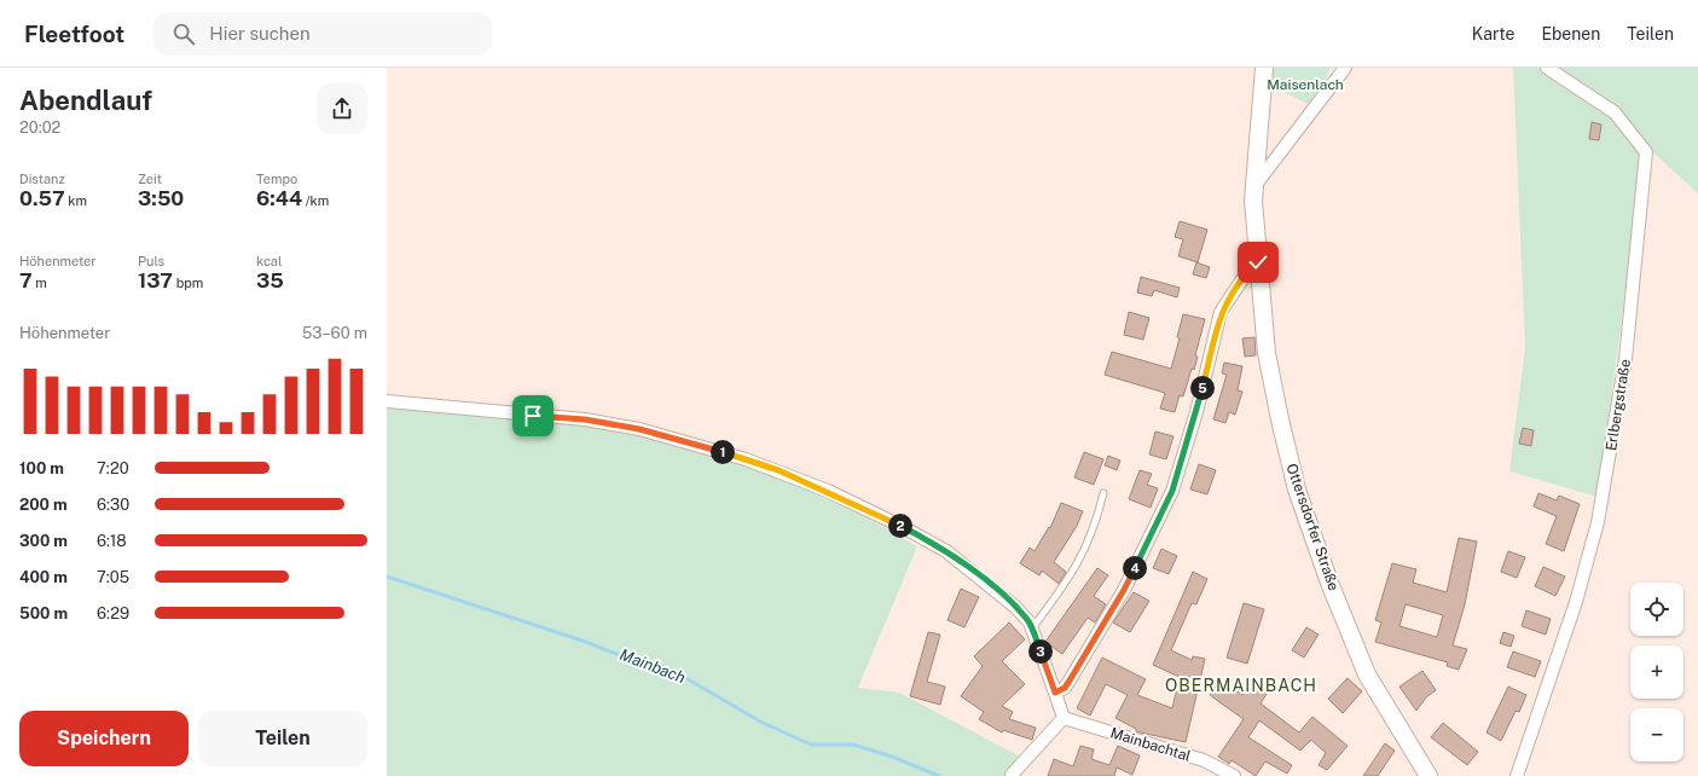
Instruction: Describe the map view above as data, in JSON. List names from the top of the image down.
{
  "streets": {
    "main road": ["Ottersdorfer Straße"],
    "street": ["Erlbergstraße", "Mainbachtal"]
  },
  "districts": ["OBERMAINBACH"],
  "water": ["Mainbach"],
  "parks": ["Maisenlach"],
  "page": {
    "header": "Fleetfoot",
    "search": "Hier suchen",
    "nav": ["Karte", "Ebenen", "Teilen"],
    "heading": ["Abendlauf", "20:02"],
    "stats": [
      ["Distanz", "0.57 km"],
      ["Zeit", "3:50"],
      ["Tempo", "6:44 /km"],
      ["Höhenmeter", "7 m"],
      ["Puls", "137 bpm"],
      ["kcal", "35"]
    ],
    "chart": ["Höhenmeter", "53–60 m"],
    "pins": [
      "5",
      "1",
      "2",
      "4",
      "3"
    ],
    "list": [
      {
        "name": "100 m",
        "note": "7:20"
      },
      {
        "name": "200 m",
        "note": "6:30"
      },
      {
        "name": "300 m",
        "note": "6:18"
      },
      {
        "name": "400 m",
        "note": "7:05"
      },
      {
        "name": "500 m",
        "note": "6:29"
      }
    ],
    "map_buttons": ["+", "−"],
    "buttons": ["Speichern", "Teilen"]
  }
}
